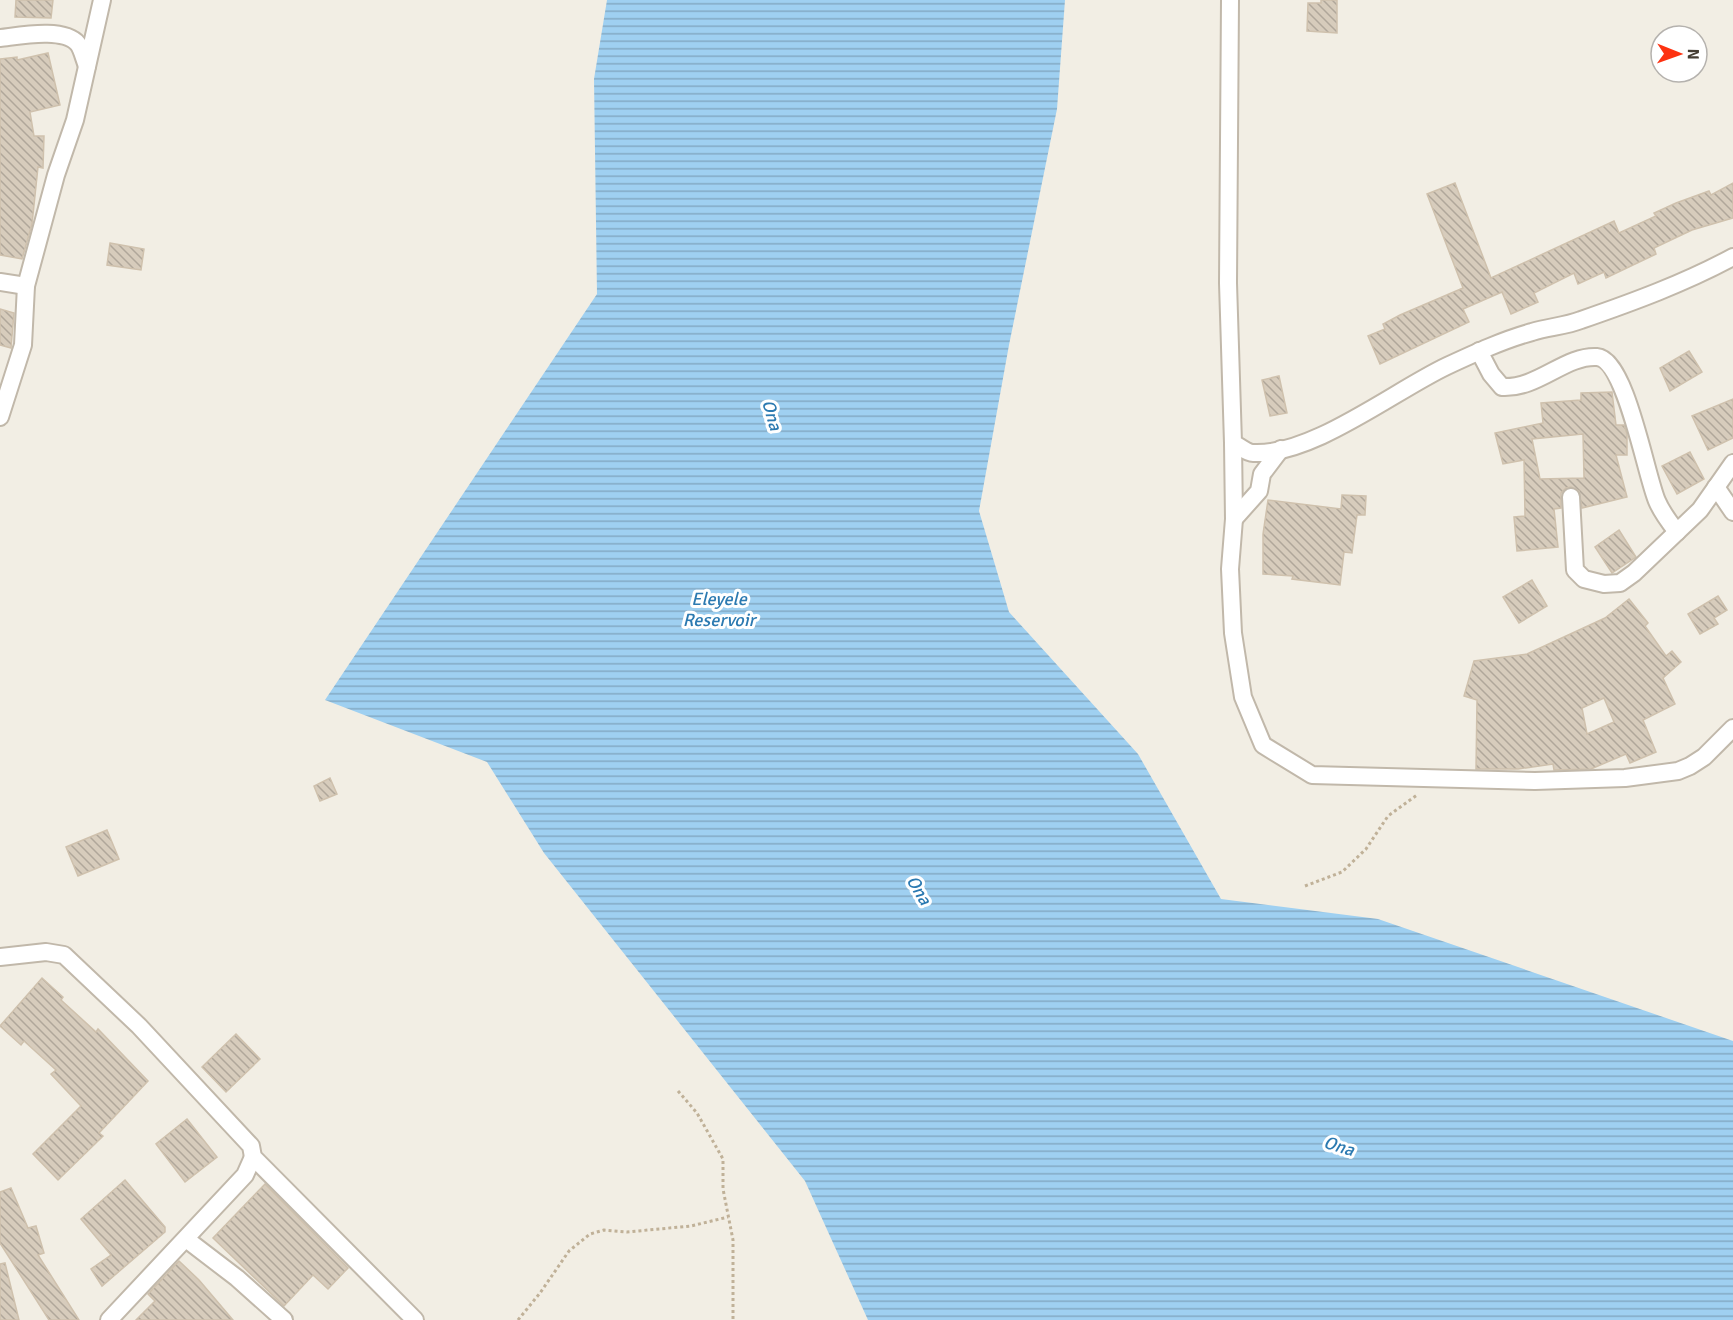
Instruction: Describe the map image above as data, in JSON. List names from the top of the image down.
{
  "water": ["Ona", "Eleyele Reservoir"],
  "north": "right"
}
